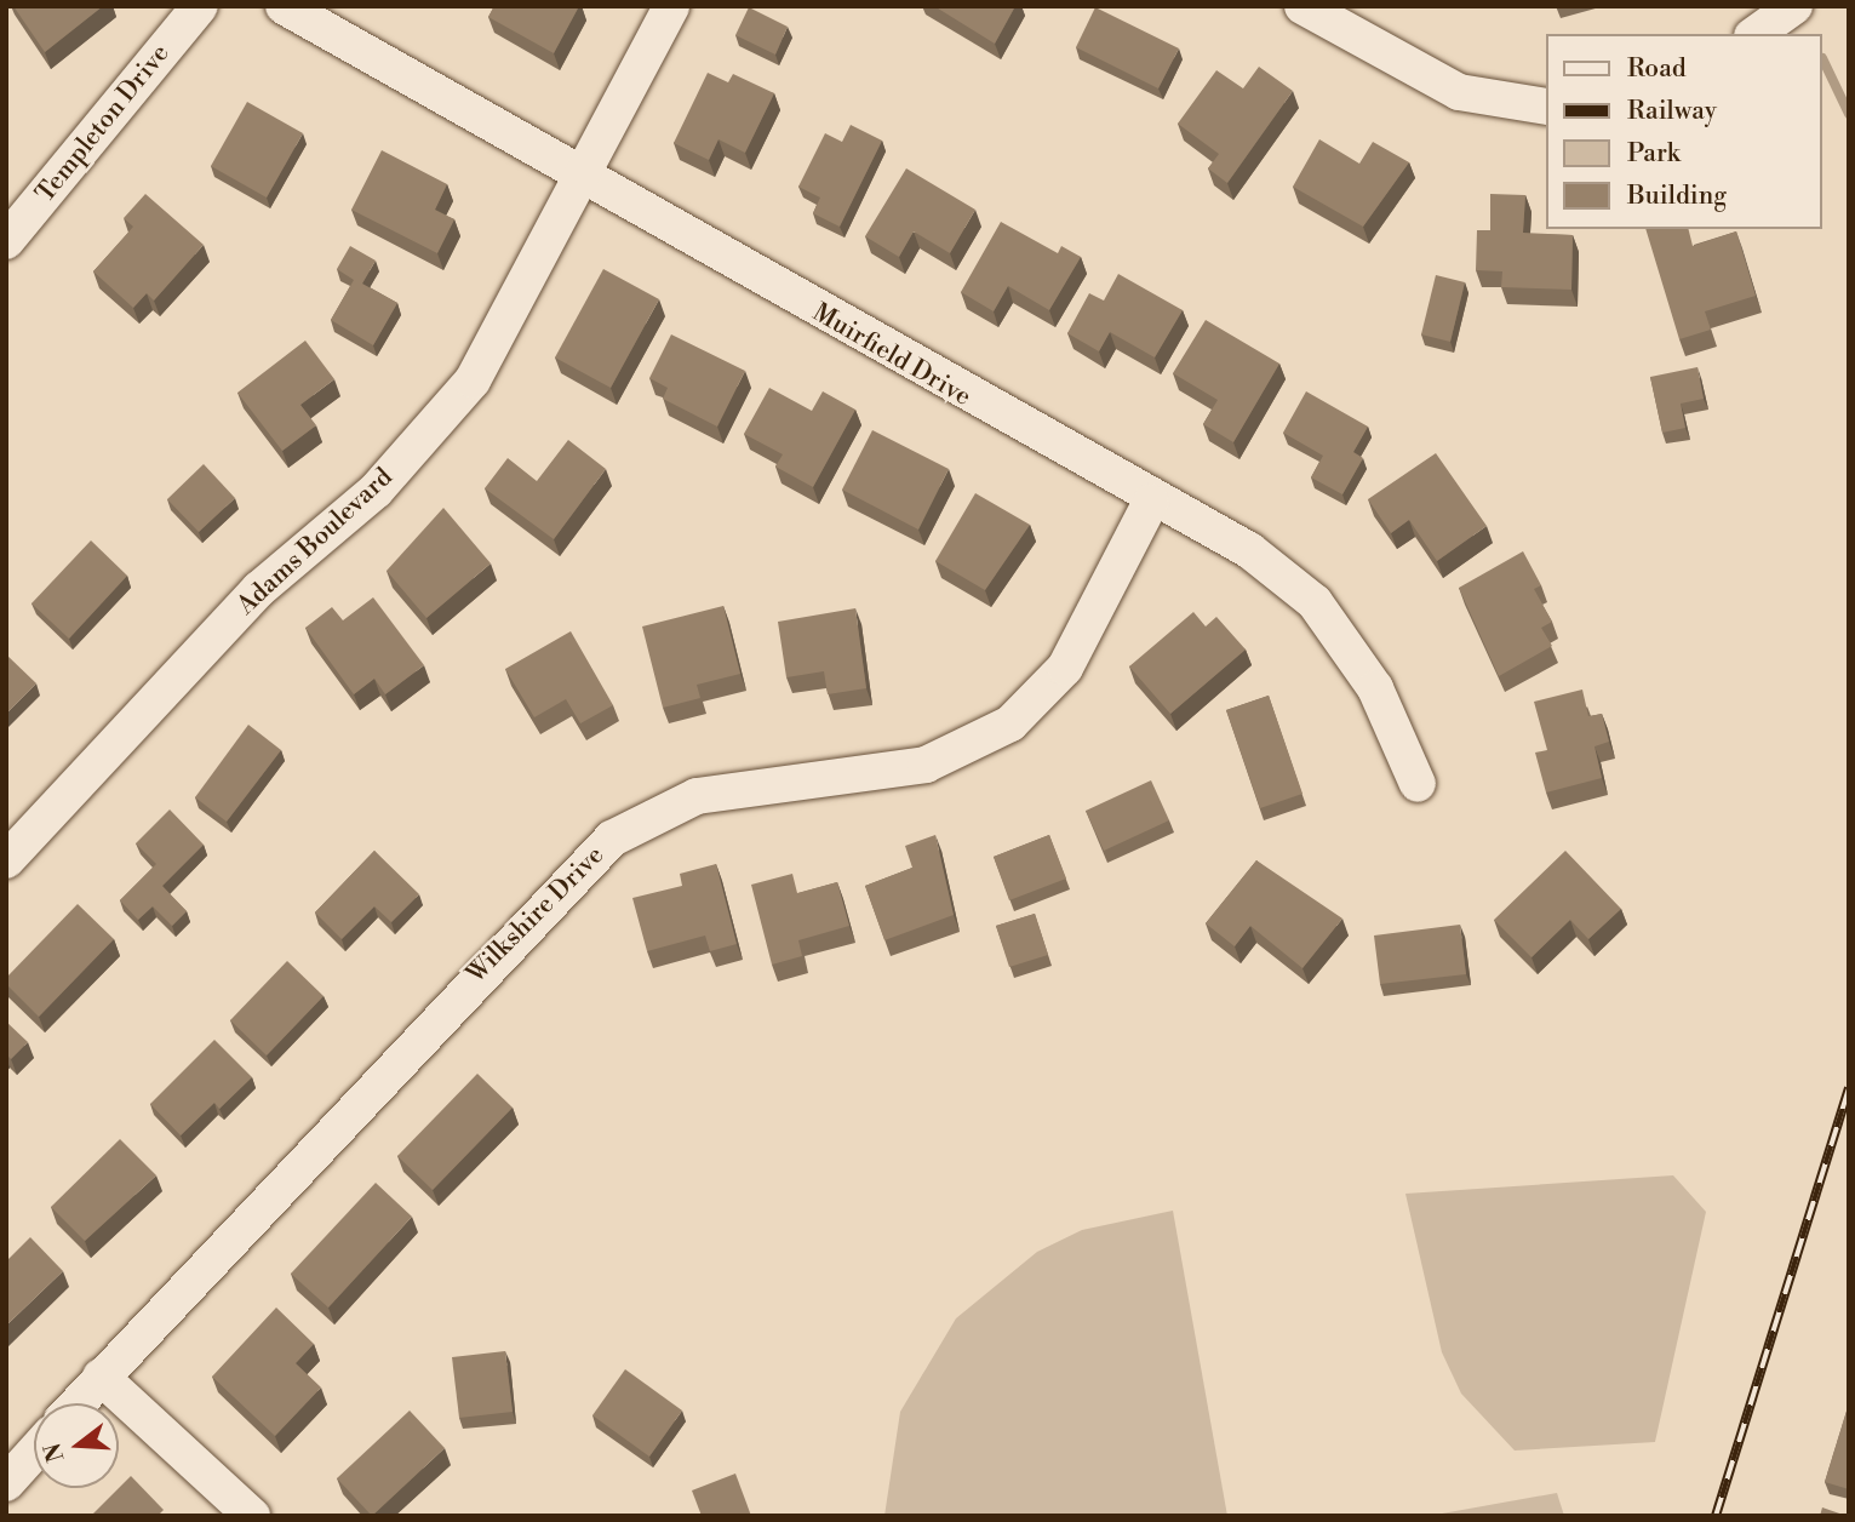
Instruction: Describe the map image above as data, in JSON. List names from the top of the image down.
{
  "streets": {
    "street": [
      "Templeton Drive",
      "Muirfield Drive",
      "Adams Boulevard",
      "Wilkshire Drive"
    ]
  },
  "crossings": [
    ["Muirfield Drive", "Adams Boulevard"],
    ["Muirfield Drive", "Wilkshire Drive"]
  ],
  "legend": [
    "Road",
    "Railway",
    "Park",
    "Building"
  ],
  "north": "left"
}
